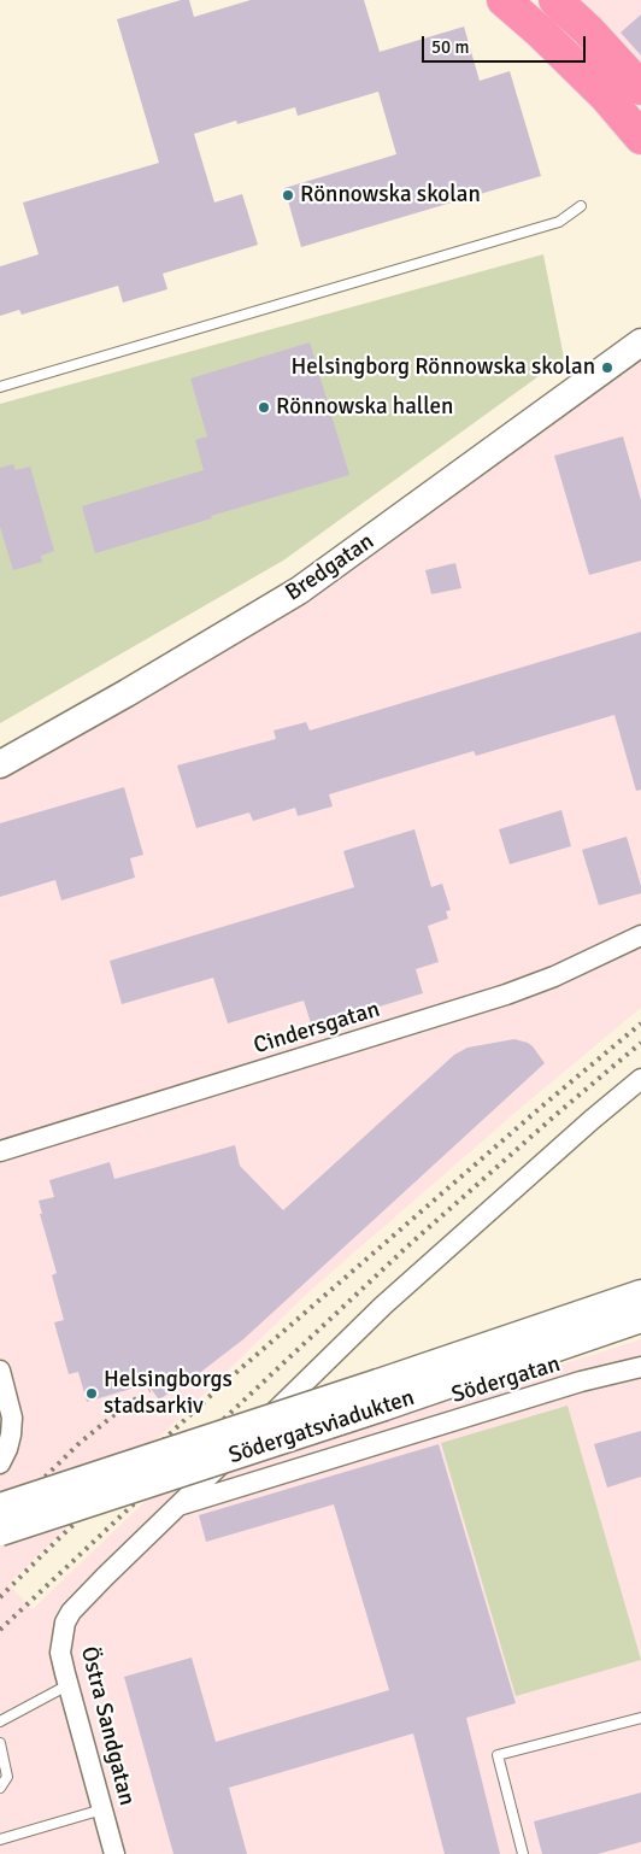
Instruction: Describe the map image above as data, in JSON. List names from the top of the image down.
{
  "streets": {
    "main road": ["Bredgatan", "Södergatsviadukten"],
    "street": ["Cindersgatan", "Södergatan", "Östra Sandgatan"]
  },
  "crossings": [
    ["Södergatan", "Östra Sandgatan"]
  ],
  "places": [
    "Rönnowska skolan",
    "Helsingborg Rönnowska skolan",
    "Rönnowska hallen",
    "Helsingborgs stadsarkiv"
  ],
  "scale_bar": "50 m"
}
